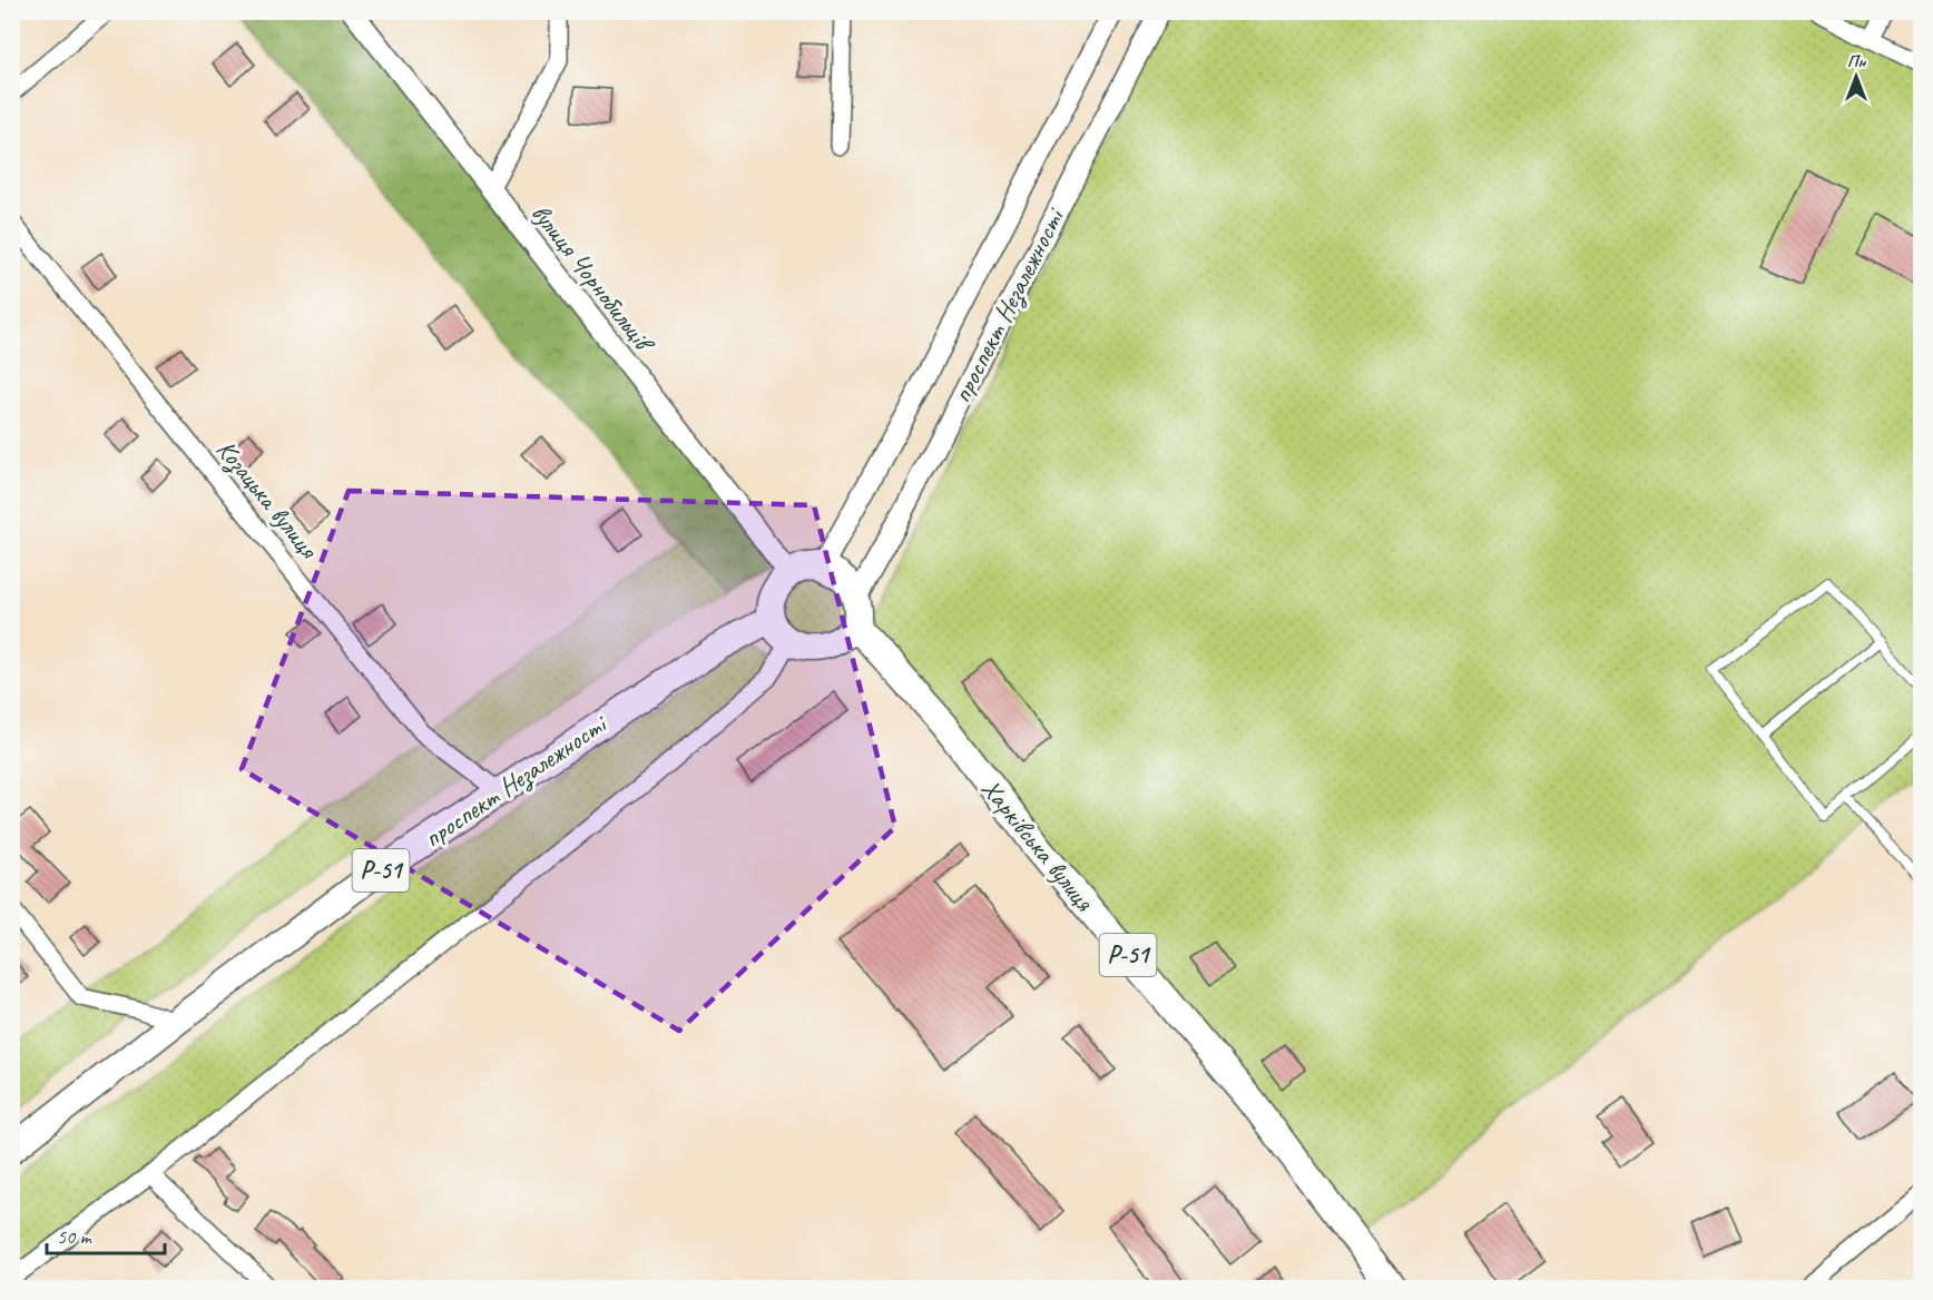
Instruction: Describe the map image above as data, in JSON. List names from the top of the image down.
{
  "streets": {
    "main road": ["проспект Незалежності", "Харківська вулиця", "Р-51"],
    "street": ["вулиця Чорнобильців", "Козацька вулиця"]
  },
  "crossings": [
    ["вулиця Чорнобильців", "проспект Незалежності"],
    ["вулиця Чорнобильців", "Харківська вулиця"],
    ["проспект Незалежності", "Козацька вулиця"],
    ["проспект Незалежності", "Харківська вулиця"]
  ],
  "scale_bar": "50 m",
  "north": "top"
}
